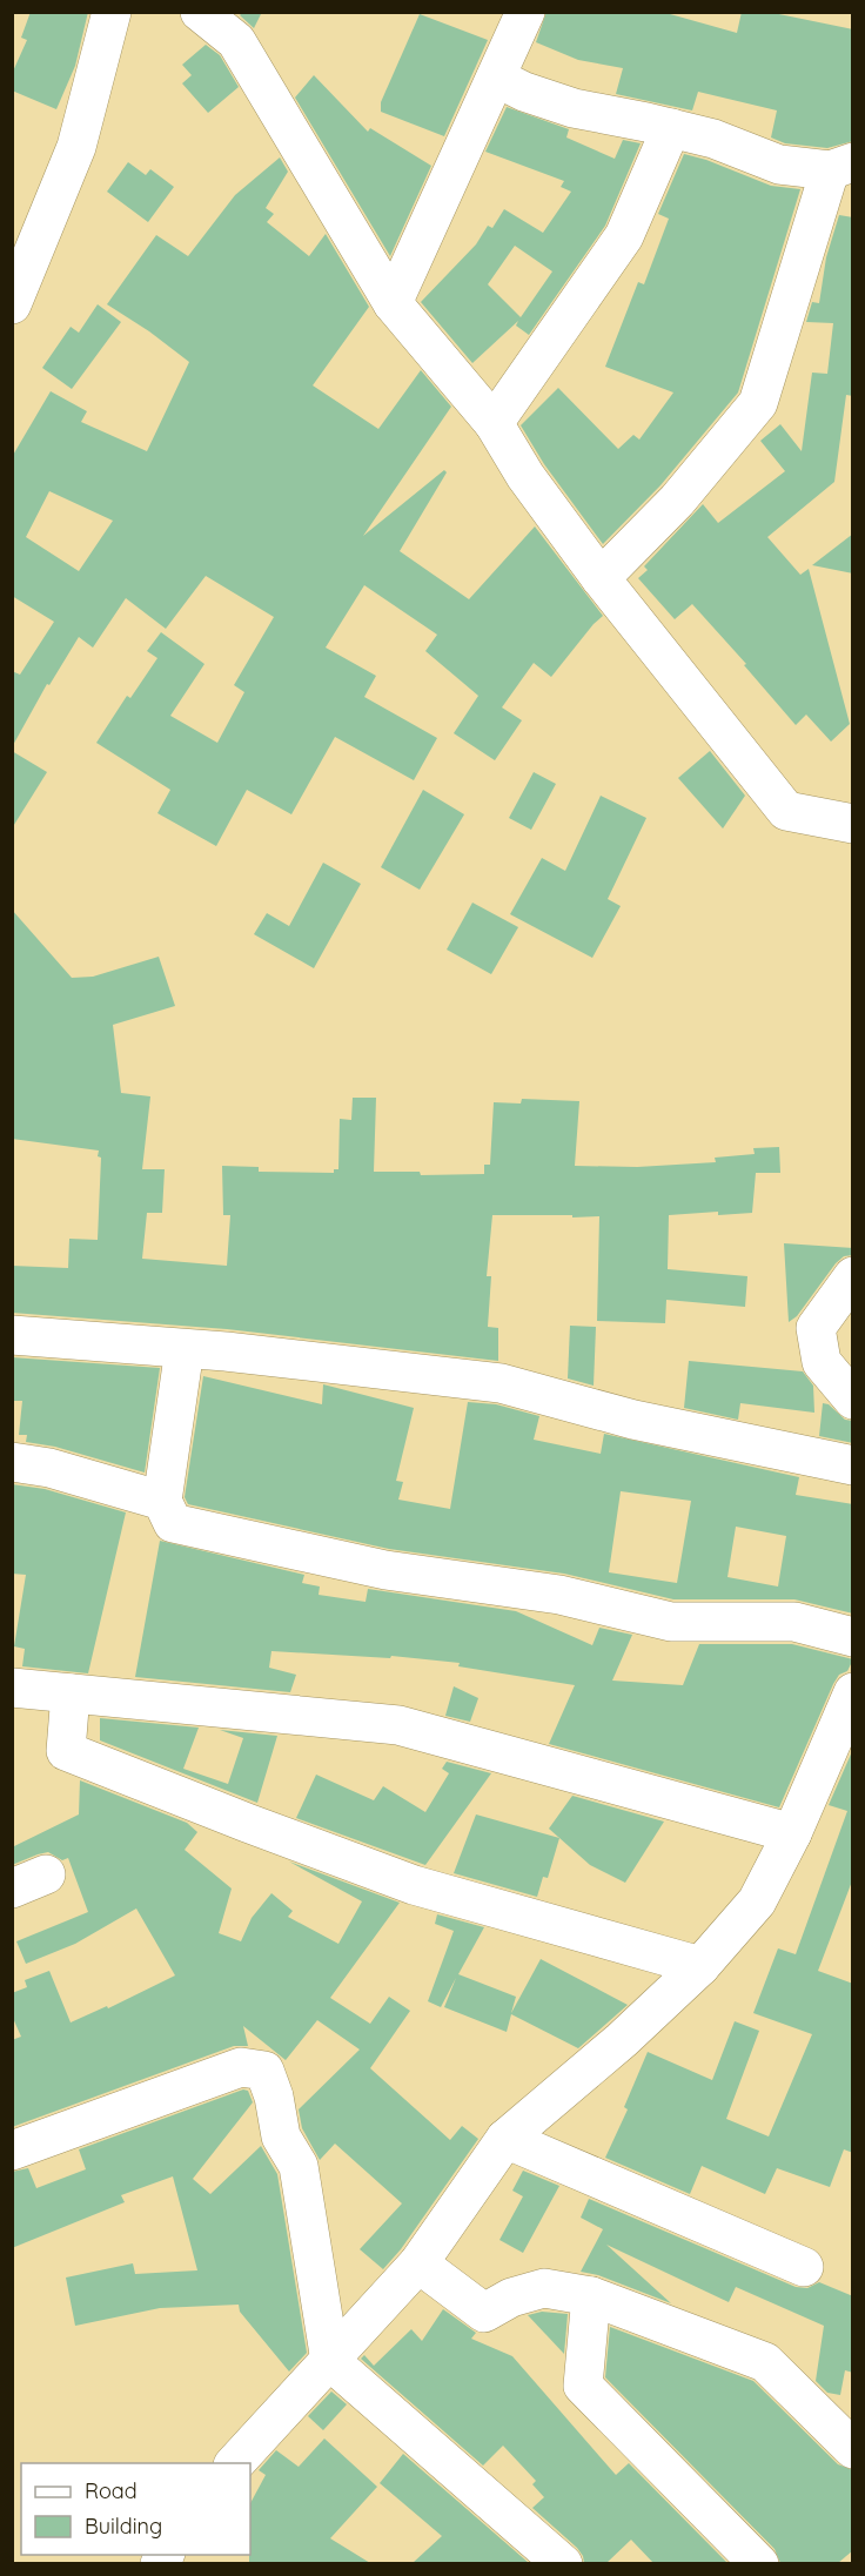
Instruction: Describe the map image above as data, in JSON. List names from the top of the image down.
{
  "legend": ["Road", "Building"]
}
